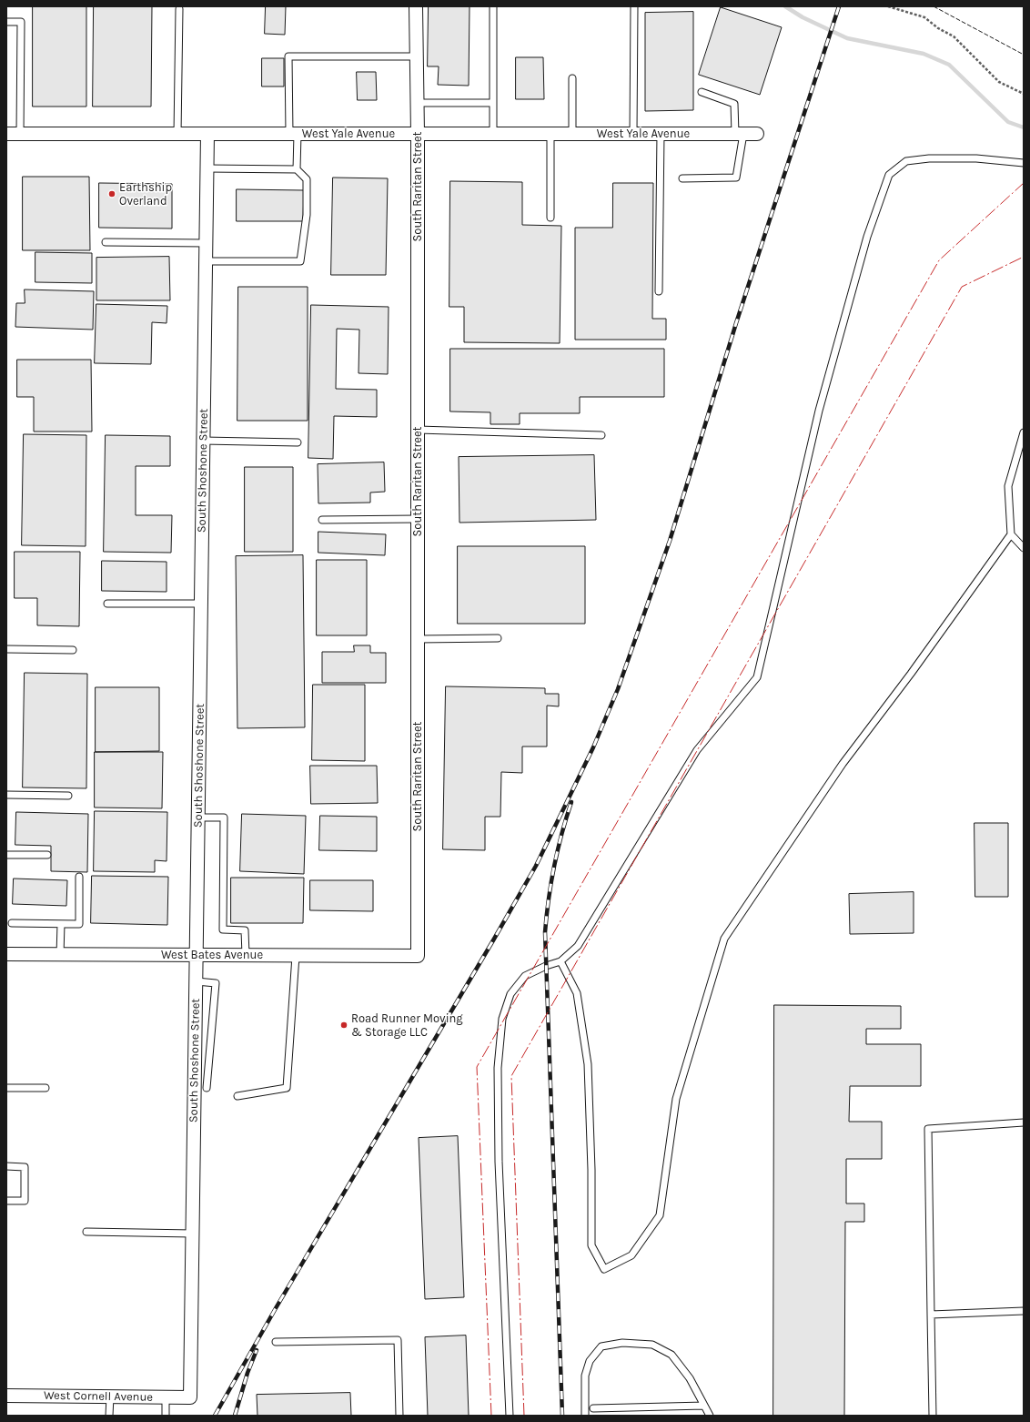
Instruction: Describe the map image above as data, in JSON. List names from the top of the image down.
{
  "streets": {
    "street": [
      "West Yale Avenue",
      "South Raritan Street",
      "South Shoshone Street",
      "West Bates Avenue",
      "West Cornell Avenue"
    ]
  },
  "crossings": [
    ["West Yale Avenue", "South Raritan Street"],
    ["West Yale Avenue", "South Shoshone Street"],
    ["South Raritan Street", "West Bates Avenue"],
    ["South Shoshone Street", "West Bates Avenue"],
    ["South Shoshone Street", "West Cornell Avenue"]
  ],
  "places": ["Earthship Overland", "Road Runner Moving & Storage LLC"]
}
